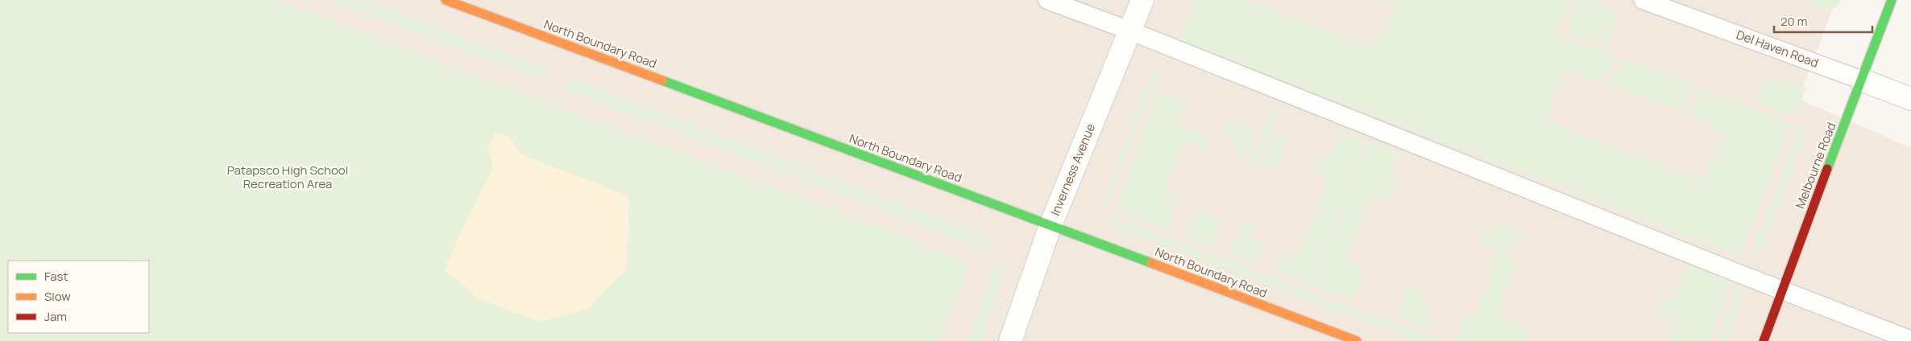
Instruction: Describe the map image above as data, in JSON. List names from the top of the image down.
{
  "streets": {
    "street": [
      "North Boundary Road",
      "Del Haven Road",
      "Melbourne Road",
      "Inverness Avenue"
    ]
  },
  "crossings": [
    ["North Boundary Road", "Inverness Avenue"],
    ["Del Haven Road", "Melbourne Road"]
  ],
  "parks": ["Patapsco High School Recreation Area"],
  "legend": ["Fast", "Slow", "Jam"],
  "scale_bar": "20 m"
}
